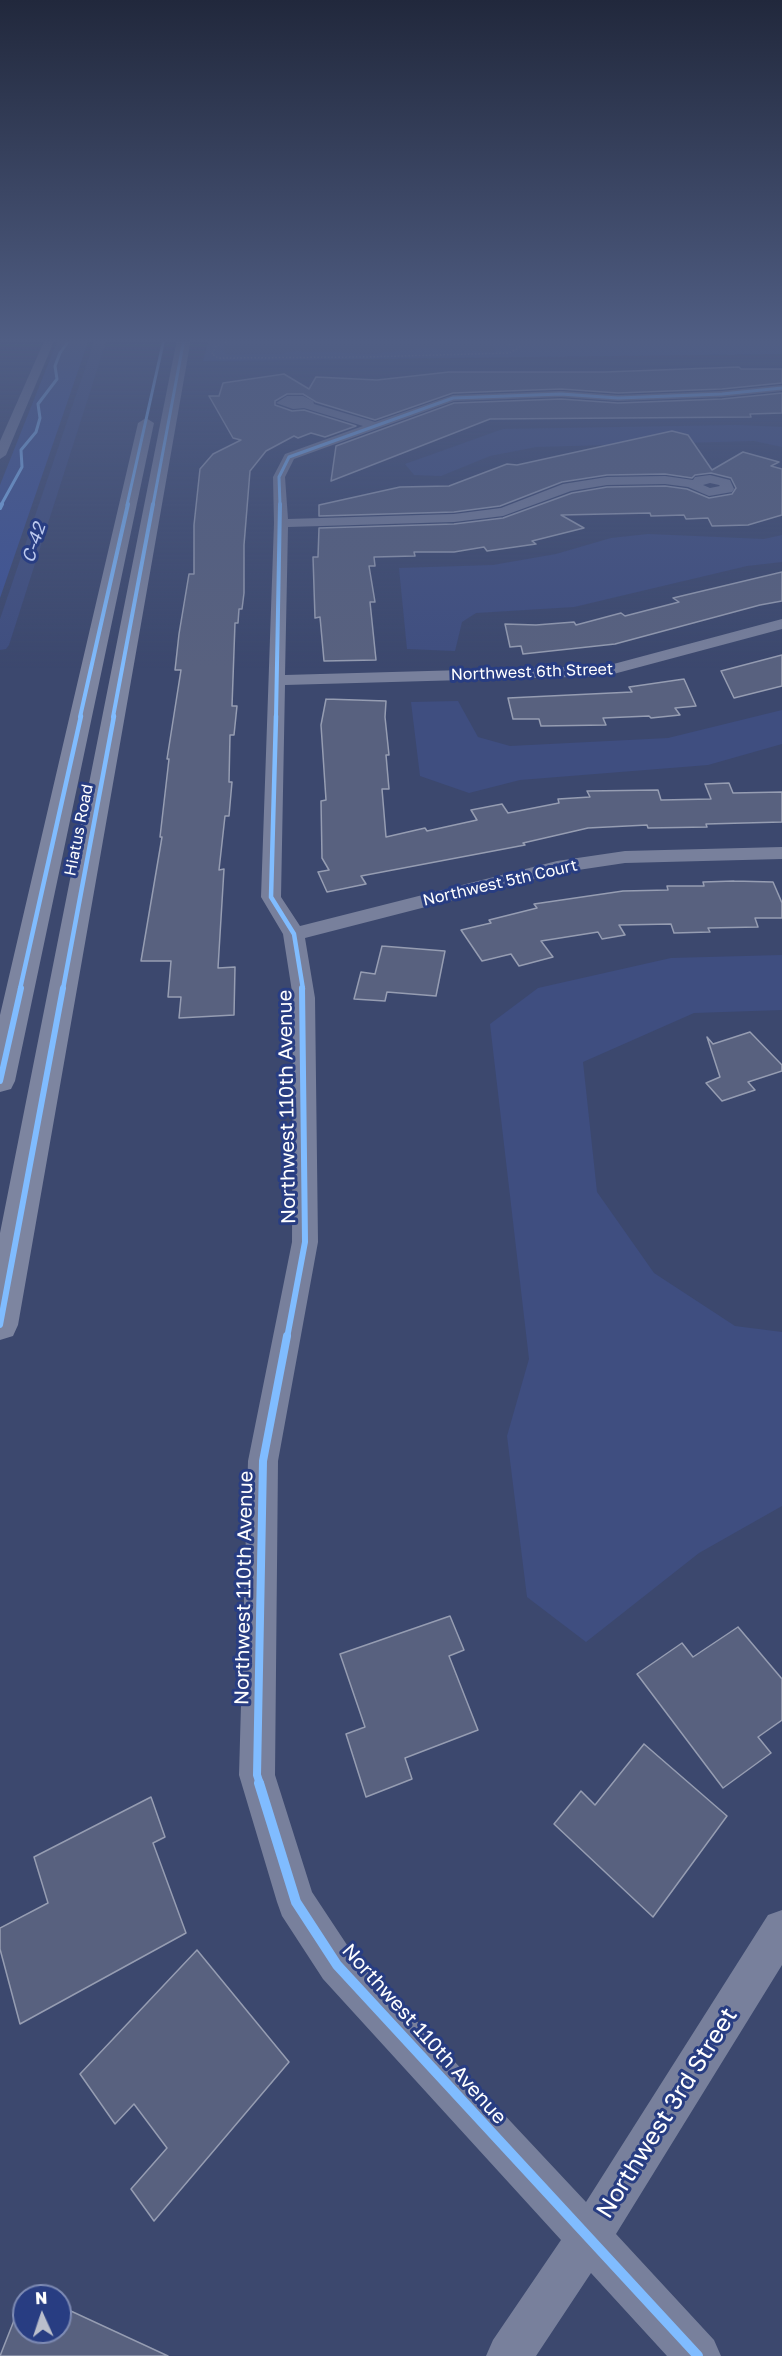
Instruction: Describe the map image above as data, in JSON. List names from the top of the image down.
{
  "streets": {
    "main road": ["Hiatus Road"],
    "street": [
      "Northwest 6th Street",
      "Northwest 5th Court",
      "Northwest 110th Avenue",
      "Northwest 3rd Street"
    ]
  },
  "crossings": [
    ["Northwest 6th Street", "Northwest 110th Avenue"],
    ["Northwest 5th Court", "Northwest 110th Avenue"],
    ["Northwest 110th Avenue", "Northwest 3rd Street"]
  ],
  "water": ["C-42"],
  "north": "top"
}
